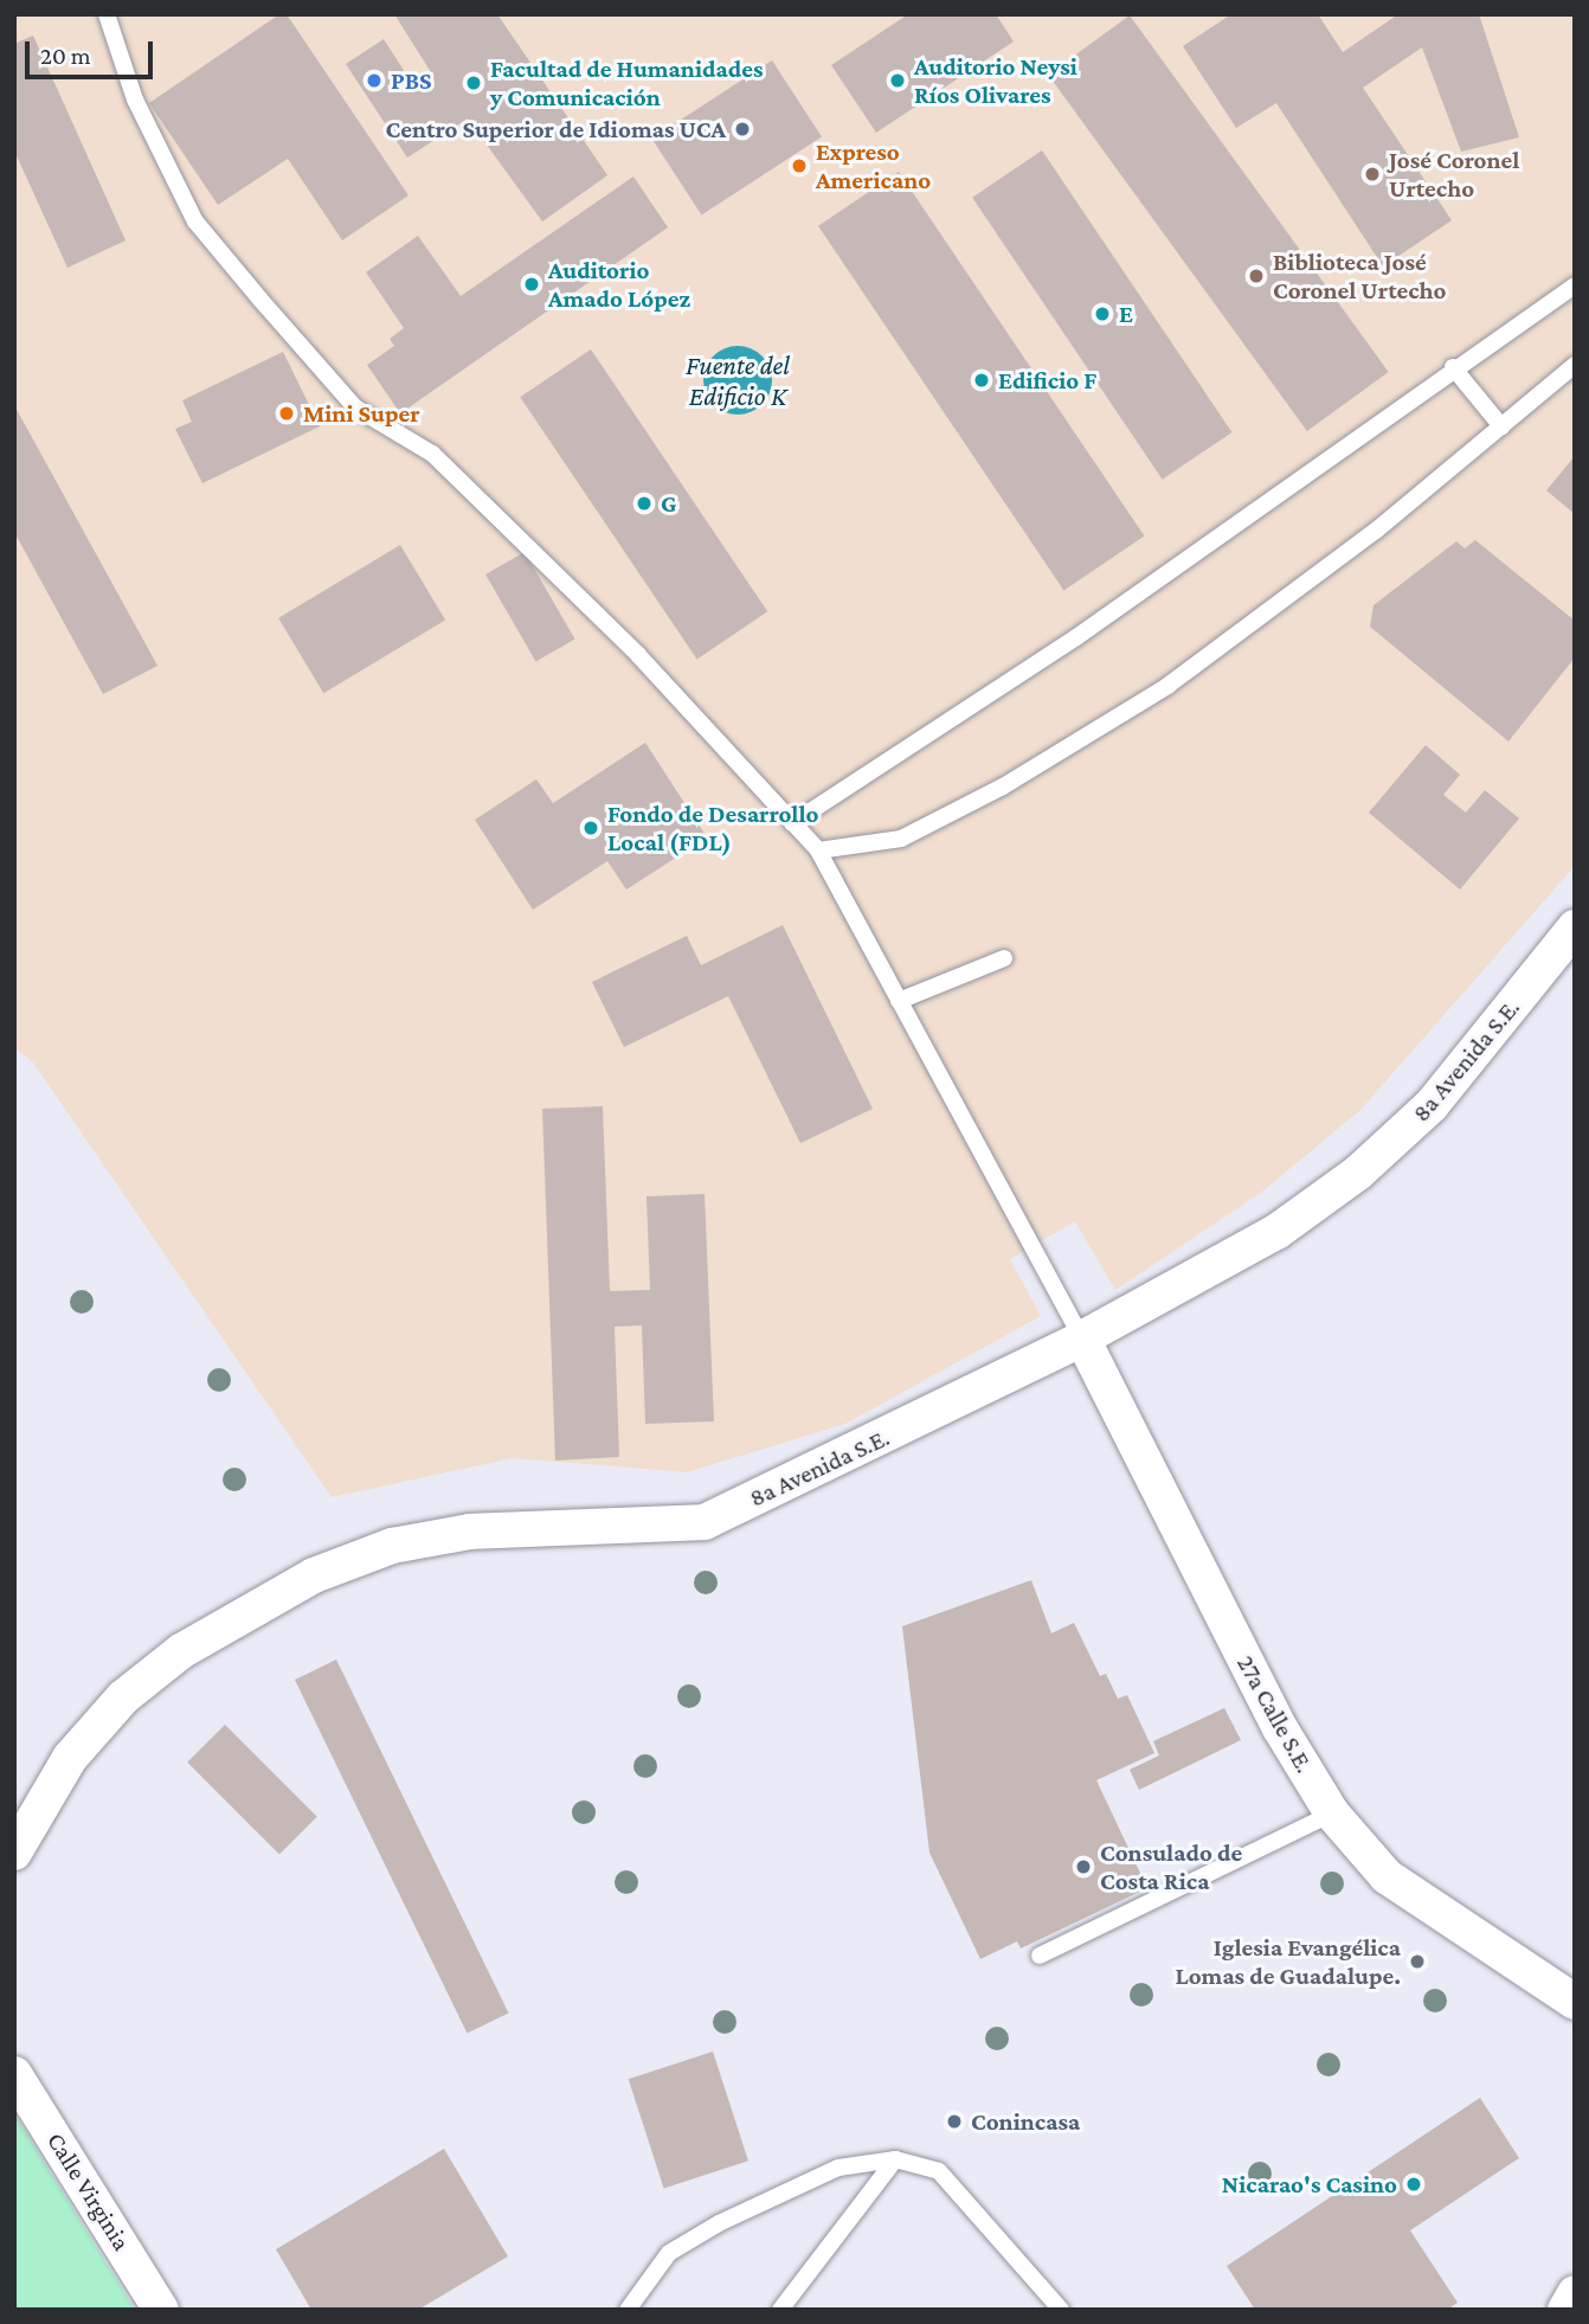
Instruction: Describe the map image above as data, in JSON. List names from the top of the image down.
{
  "streets": {
    "street": ["8a Avenida S.E.", "27a Calle S.E.", "Calle Virginia"]
  },
  "crossings": [
    ["8a Avenida S.E.", "27a Calle S.E."]
  ],
  "water": ["Fuente del Edificio K"],
  "places": [
    "PBS",
    "Auditorio Neysi Ríos Olivares",
    "Facultad de Humanidades y Comunicación",
    "Centro Superior de Idiomas UCA",
    "Expreso Americano",
    "José Coronel Urtecho",
    "Biblioteca José Coronel Urtecho",
    "Auditorio Amado López",
    "E",
    "Edificio F",
    "Mini Super",
    "G",
    "Fondo de Desarrollo Local (FDL)",
    "Consulado de Costa Rica",
    "Iglesia Evangélica Lomas de Guadalupe.",
    "Conincasa",
    "Nicarao's Casino"
  ],
  "scale_bar": "20 m"
}
